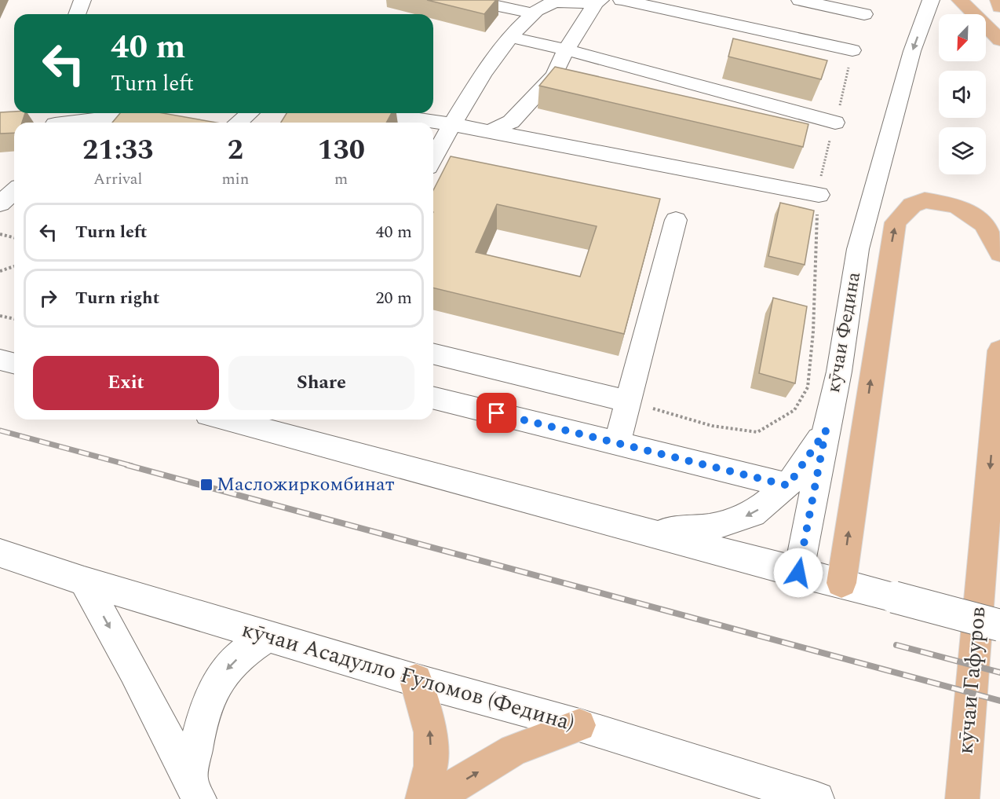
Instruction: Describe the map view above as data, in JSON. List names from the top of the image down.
{
  "streets": {
    "main road": ["кӯчаи Гафуров"],
    "street": ["кӯчаи Федина", "кӯчаи Асадулло Ғуломов (Федина)"]
  },
  "one_way": ["кӯчаи Гафуров"],
  "places": {
    "transit": ["Масложиркомбинат"]
  },
  "north": "bottom left",
  "page": {
    "turn": ["40 m", "Turn left"],
    "eta": [
      "21:33",
      "Arrival",
      "2",
      "min",
      "130",
      "m"
    ],
    "list": [
      {
        "name": "Turn left",
        "value": "40 m"
      },
      {
        "name": "Turn right",
        "value": "20 m"
      }
    ],
    "buttons": ["Exit", "Share"]
  }
}
